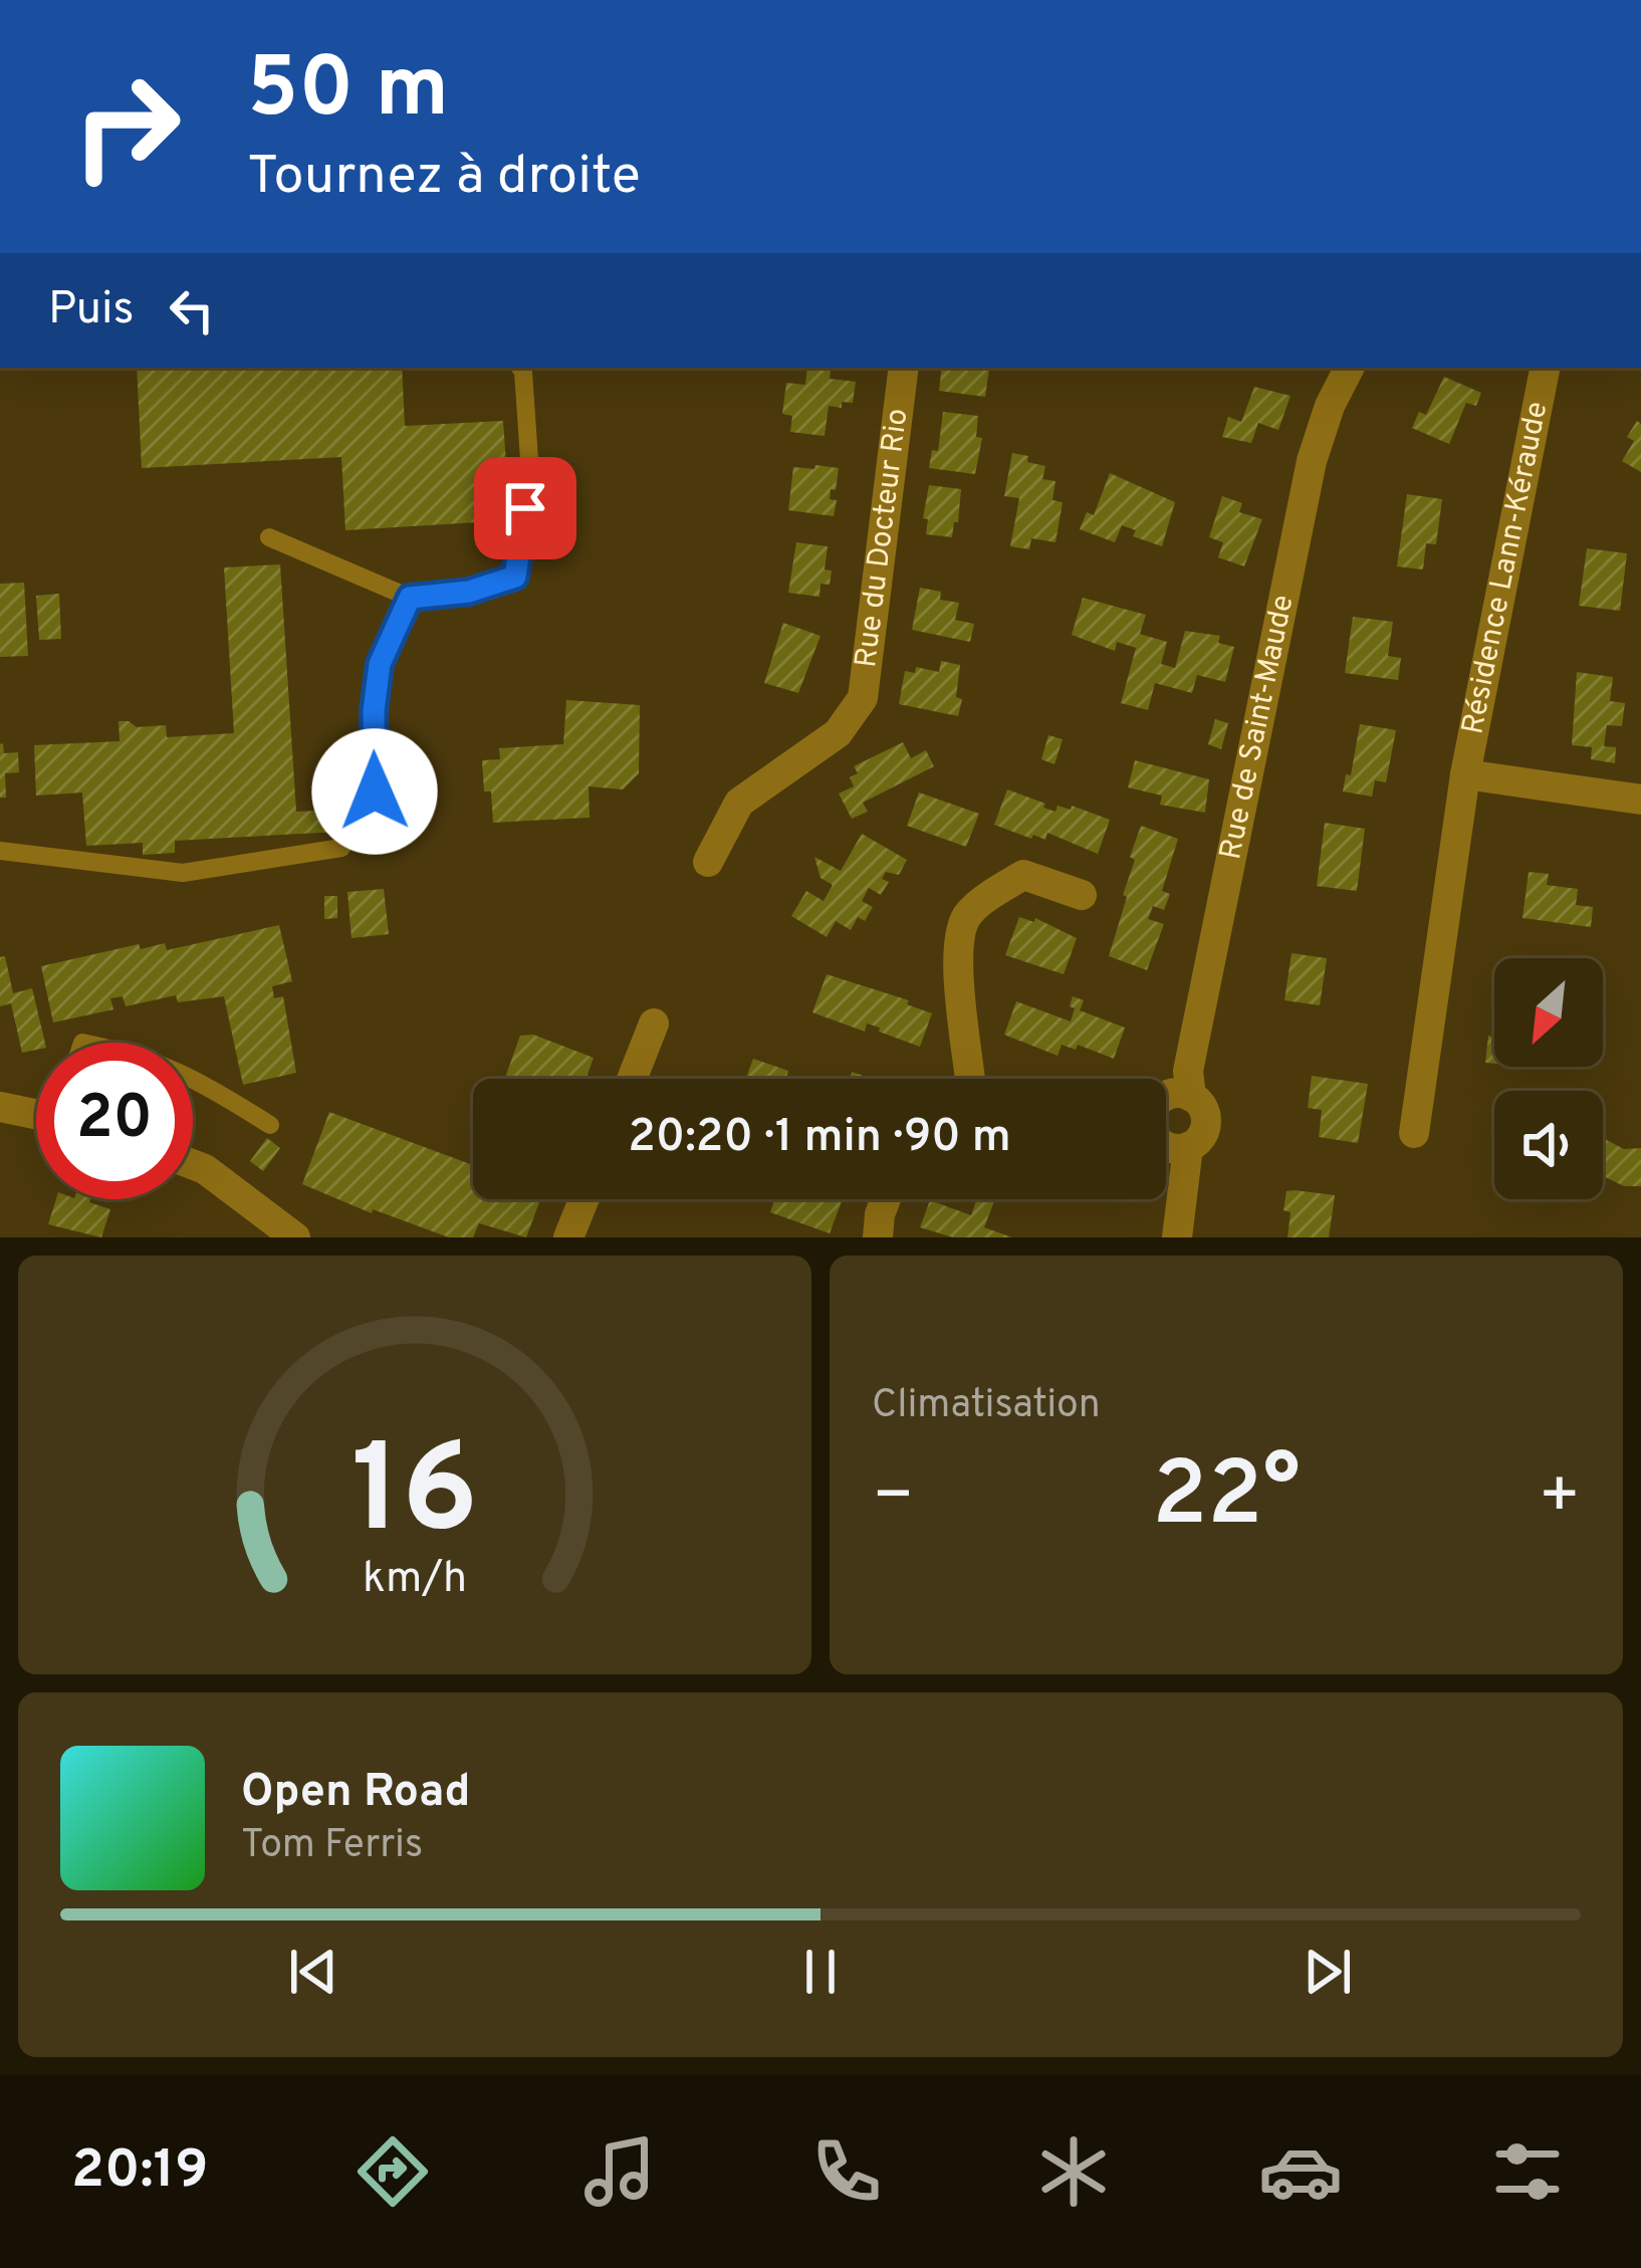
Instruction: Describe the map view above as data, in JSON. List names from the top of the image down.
{
  "streets": {
    "street": ["Rue du Docteur Rio", "Résidence Lann-Kéraude", "Rue de Saint-Maude"]
  },
  "north": "bottom left",
  "page": {
    "turn": ["50 m", "Tournez à droite"],
    "then": "Puis",
    "limit": "20",
    "trip": "20:20 · 1 min · 90 m",
    "tile": "Climatisation",
    "heat": ["−", "22°", "+"],
    "song": ["Open Road", "Tom Ferris"],
    "tabs": "20:19",
    "gauge": ["16", "km/h"]
  }
}
